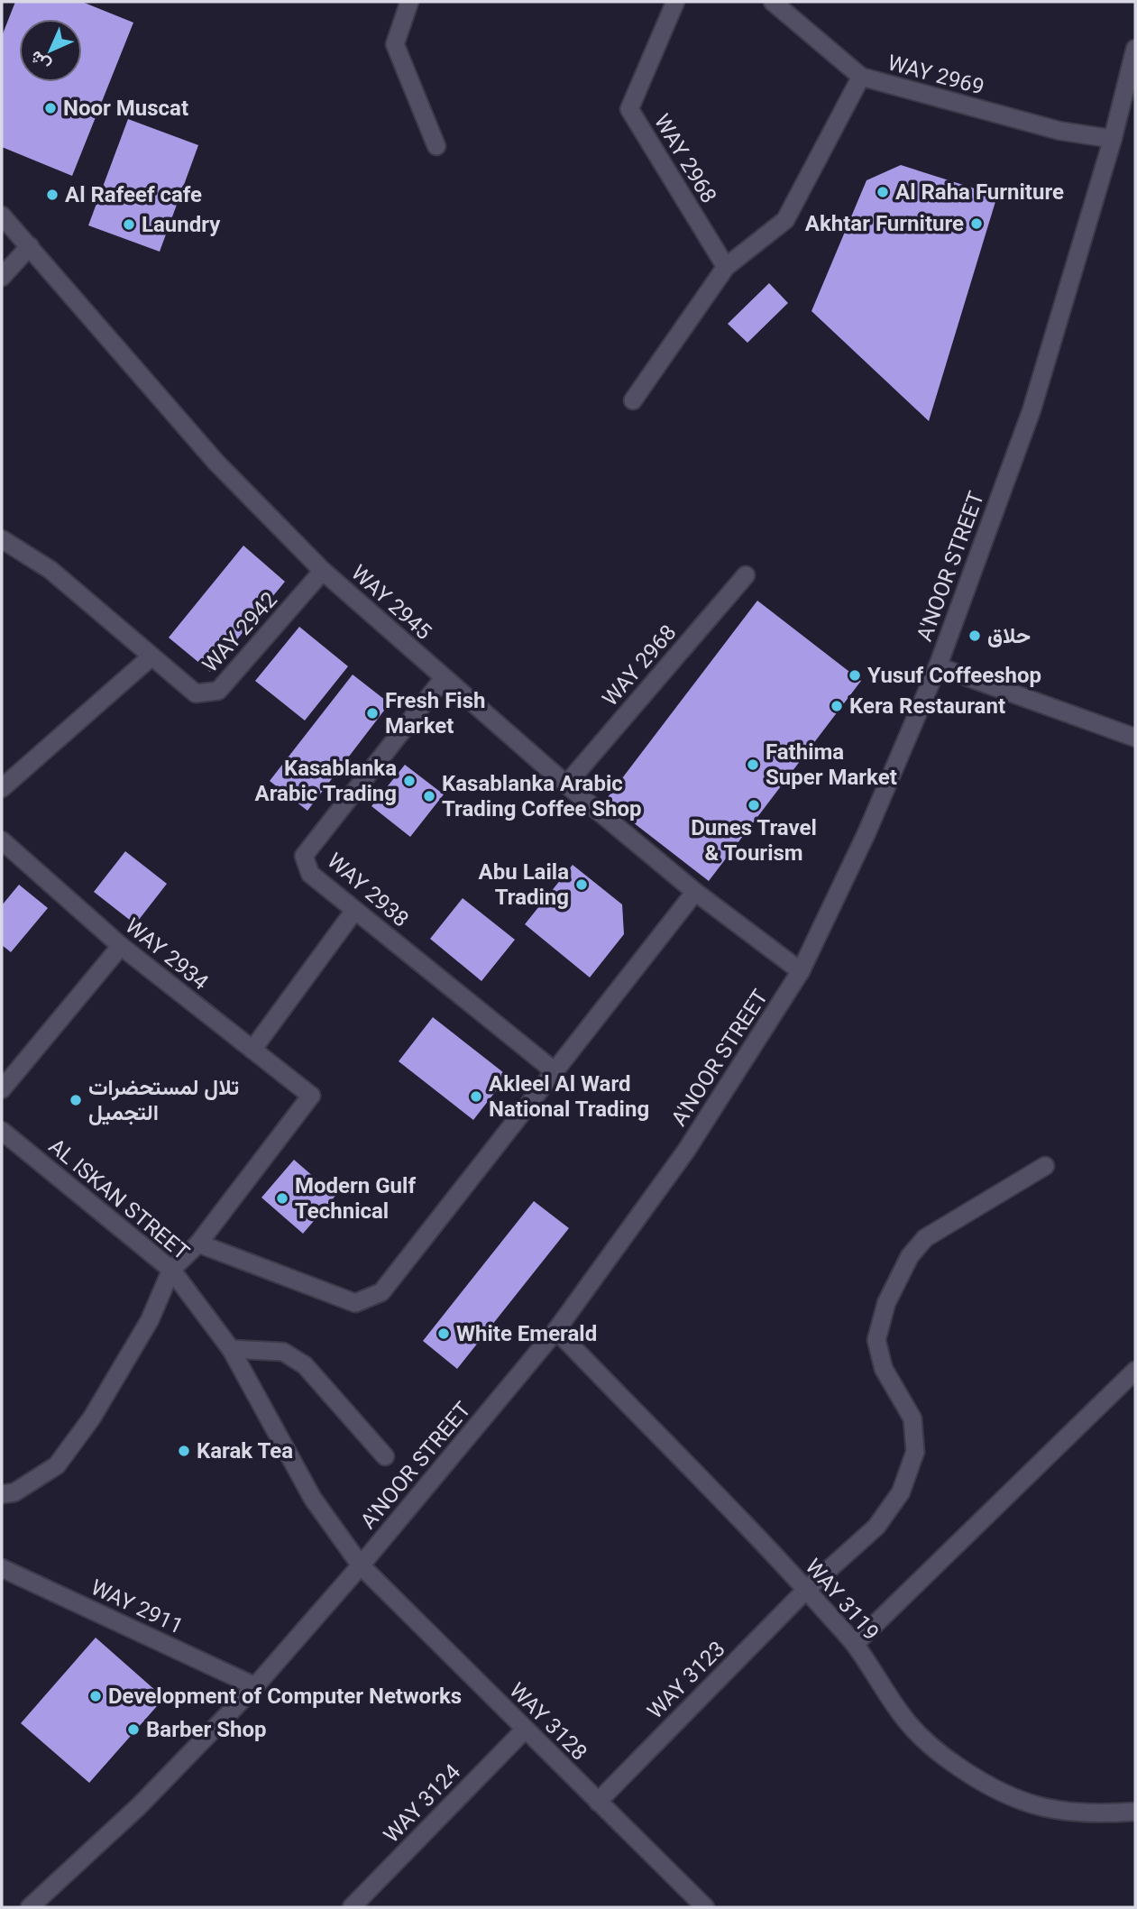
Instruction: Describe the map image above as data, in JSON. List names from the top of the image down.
{
  "streets": {
    "street": [
      "WAY 2969",
      "WAY 2968",
      "A'NOOR STREET",
      "WAY 2945",
      "WAY 2942",
      "WAY 2938",
      "WAY 2934",
      "AL ISKAN STREET",
      "WAY 3119",
      "WAY 2911",
      "WAY 3123",
      "WAY 3128",
      "WAY 3124"
    ]
  },
  "crossings": [
    ["WAY 2969", "A'NOOR STREET"],
    ["WAY 2968", "WAY 2945"],
    ["A'NOOR STREET", "WAY 2945"],
    ["A'NOOR STREET", "AL ISKAN STREET"],
    ["A'NOOR STREET", "WAY 3119"],
    ["A'NOOR STREET", "WAY 2911"],
    ["A'NOOR STREET", "WAY 3128"],
    ["WAY 2945", "WAY 2942"],
    ["WAY 2945", "WAY 2938"],
    ["AL ISKAN STREET", "WAY 3128"],
    ["WAY 3119", "WAY 3123"],
    ["WAY 3123", "WAY 3128"],
    ["WAY 3128", "WAY 3124"]
  ],
  "places": [
    "Noor Muscat",
    "Al Raha Furniture",
    "Al Rafeef cafe",
    "Akhtar Furniture",
    "Laundry",
    "حلاق",
    "Yusuf Coffeeshop",
    "Kera Restaurant",
    "Fresh Fish Market",
    "Fathima Super Market",
    "Kasablanka Arabic Trading",
    "Kasablanka Arabic Trading Coffee Shop",
    "Dunes Travel & Tourism",
    "Abu Laila Trading",
    "Akleel Al Ward National Trading",
    "تلال لمستحضرات التجميل",
    "Modern Gulf Technical",
    "White Emerald",
    "Karak Tea",
    "Development of Computer Networks",
    "Barber Shop"
  ],
  "north": "bottom left"
}
